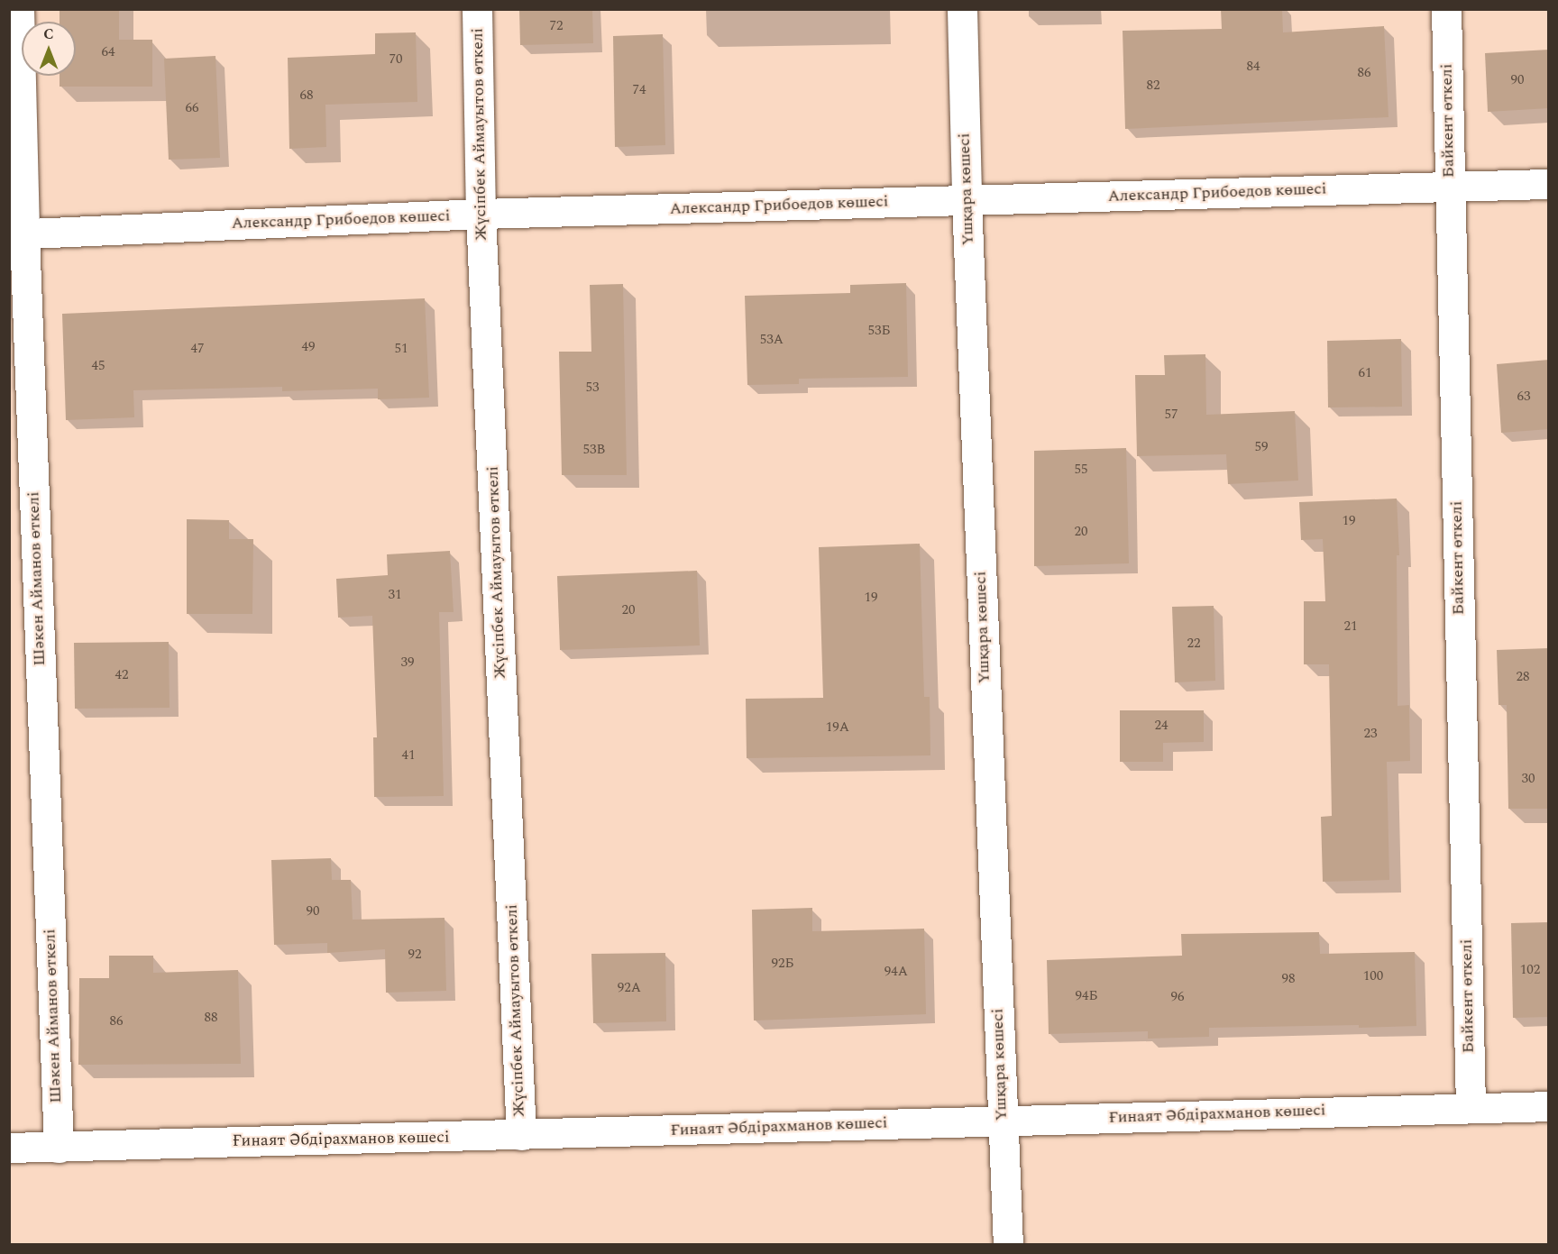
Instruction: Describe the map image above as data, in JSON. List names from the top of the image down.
{
  "streets": {
    "street": [
      "Байкент өткелі",
      "Жүсіпбек Аймауытов өткелі",
      "Үшқара көшесі",
      "Александр Грибоедов көшесі",
      "Шәкен Айманов өткелі",
      "Ғинаят Әбдірахманов көшесі"
    ]
  },
  "crossings": [
    ["Байкент өткелі", "Александр Грибоедов көшесі"],
    ["Байкент өткелі", "Ғинаят Әбдірахманов көшесі"],
    ["Жүсіпбек Аймауытов өткелі", "Александр Грибоедов көшесі"],
    ["Жүсіпбек Аймауытов өткелі", "Ғинаят Әбдірахманов көшесі"],
    ["Үшқара көшесі", "Александр Грибоедов көшесі"],
    ["Үшқара көшесі", "Ғинаят Әбдірахманов көшесі"],
    ["Александр Грибоедов көшесі", "Шәкен Айманов өткелі"],
    ["Шәкен Айманов өткелі", "Ғинаят Әбдірахманов көшесі"]
  ],
  "house_numbers": [
    "72",
    "64",
    "70",
    "84",
    "86",
    "90",
    "82",
    "74",
    "68",
    "66",
    "53Б",
    "53А",
    "49",
    "47",
    "51",
    "45",
    "61",
    "53",
    "63",
    "57",
    "59",
    "53В",
    "55",
    "19",
    "20",
    "31",
    "19",
    "20",
    "21",
    "22",
    "39",
    "42",
    "28",
    "24",
    "19А",
    "23",
    "41",
    "30",
    "90",
    "92",
    "92Б",
    "102",
    "94А",
    "100",
    "98",
    "92А",
    "94Б",
    "96",
    "88",
    "86"
  ],
  "north": "top"
}
